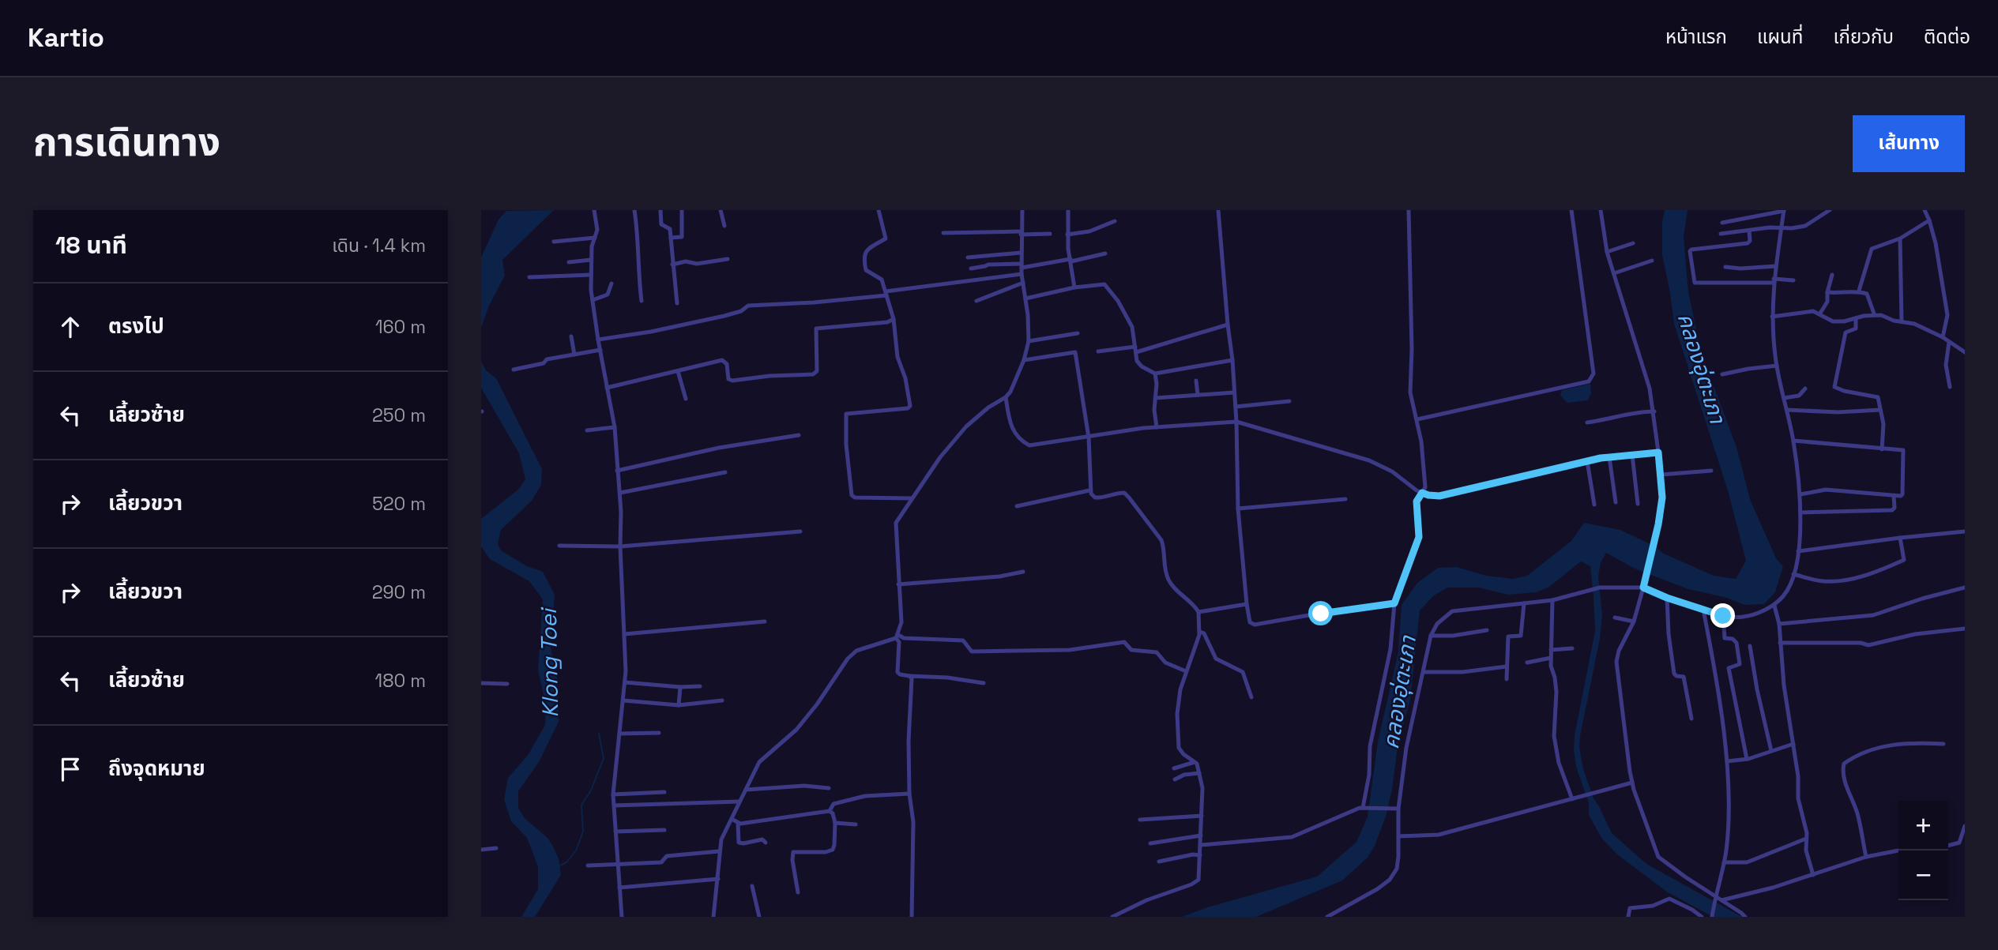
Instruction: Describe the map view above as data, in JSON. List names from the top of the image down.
{
  "water": ["คลองอุ่ตะเภา", "Klong Toei"],
  "page": {
    "header": "Kartio",
    "nav": [
      "หน้าแรก",
      "แผนที่",
      "เกี่ยวกับ",
      "ติดต่อ"
    ],
    "title": "การเดินทาง",
    "buttons": "เส้นทาง",
    "heading": ["18 นาที", "เดิน · 1.4 km"],
    "list": [
      ["ตรงไป", "160 m"],
      ["เลี้ยวซ้าย", "250 m"],
      ["เลี้ยวขวา", "520 m"],
      ["เลี้ยวขวา", "290 m"],
      ["เลี้ยวซ้าย", "180 m"],
      "ถึงจุดหมาย"
    ],
    "map_buttons": ["+", "−"]
  }
}
